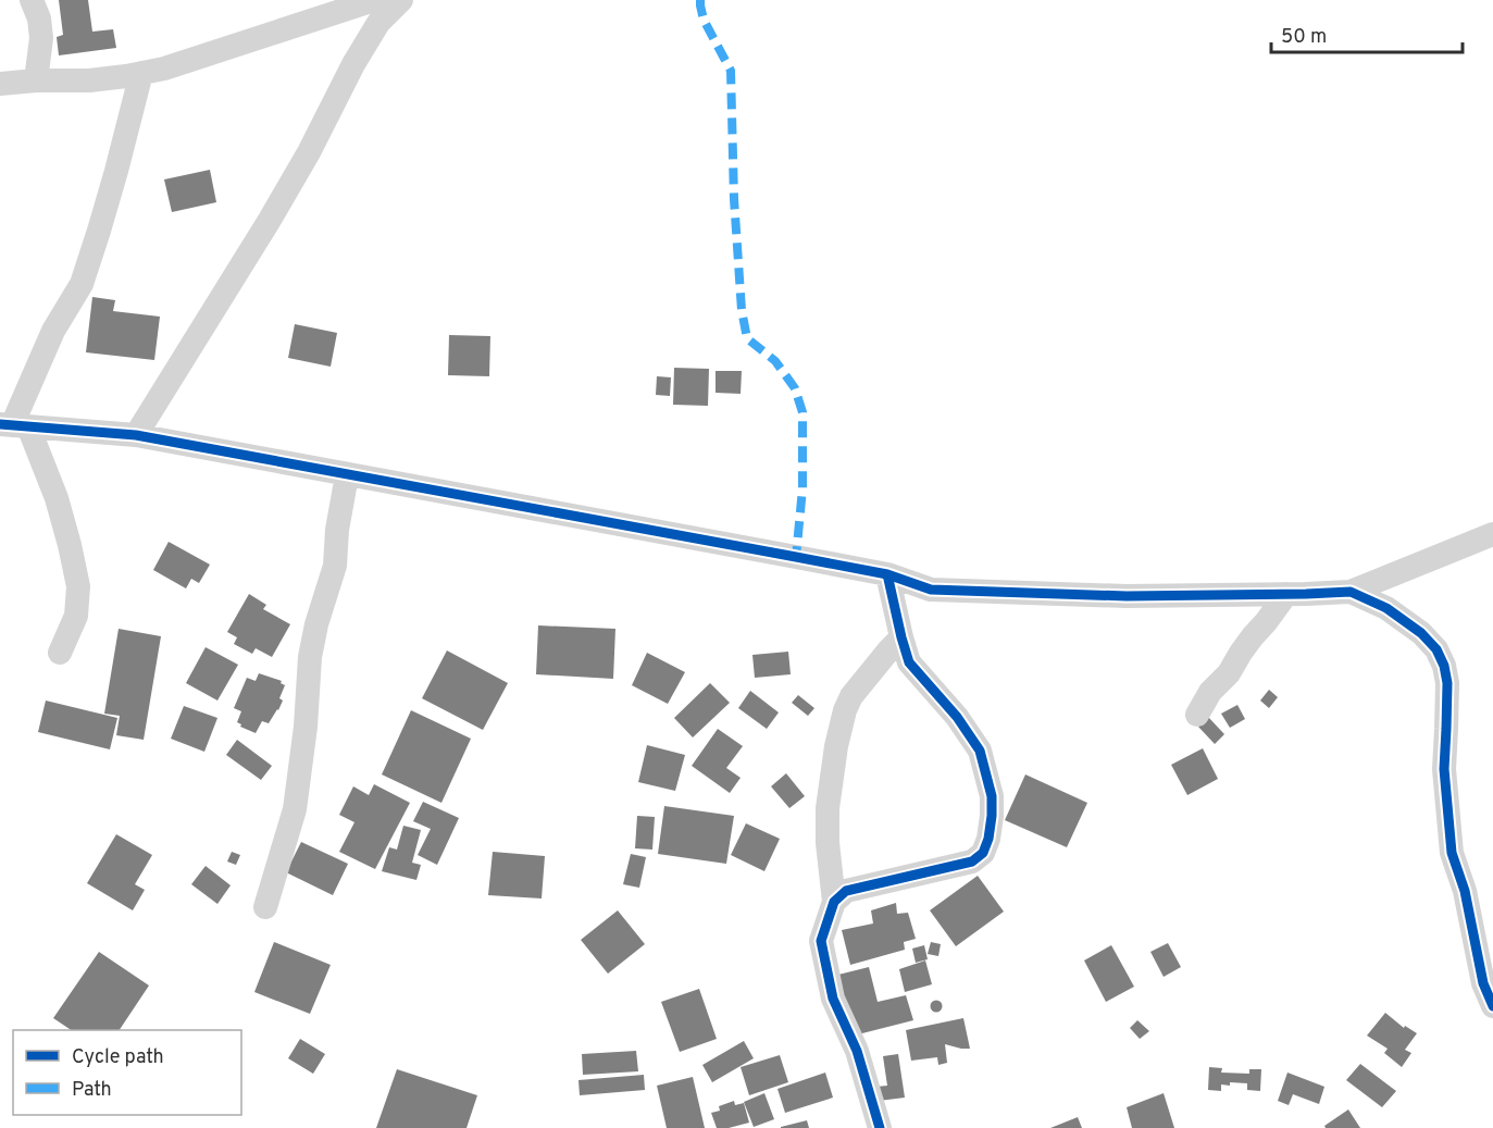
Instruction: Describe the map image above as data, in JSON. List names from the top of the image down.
{
  "legend": ["Cycle path", "Path"],
  "scale_bar": "50 m"
}
